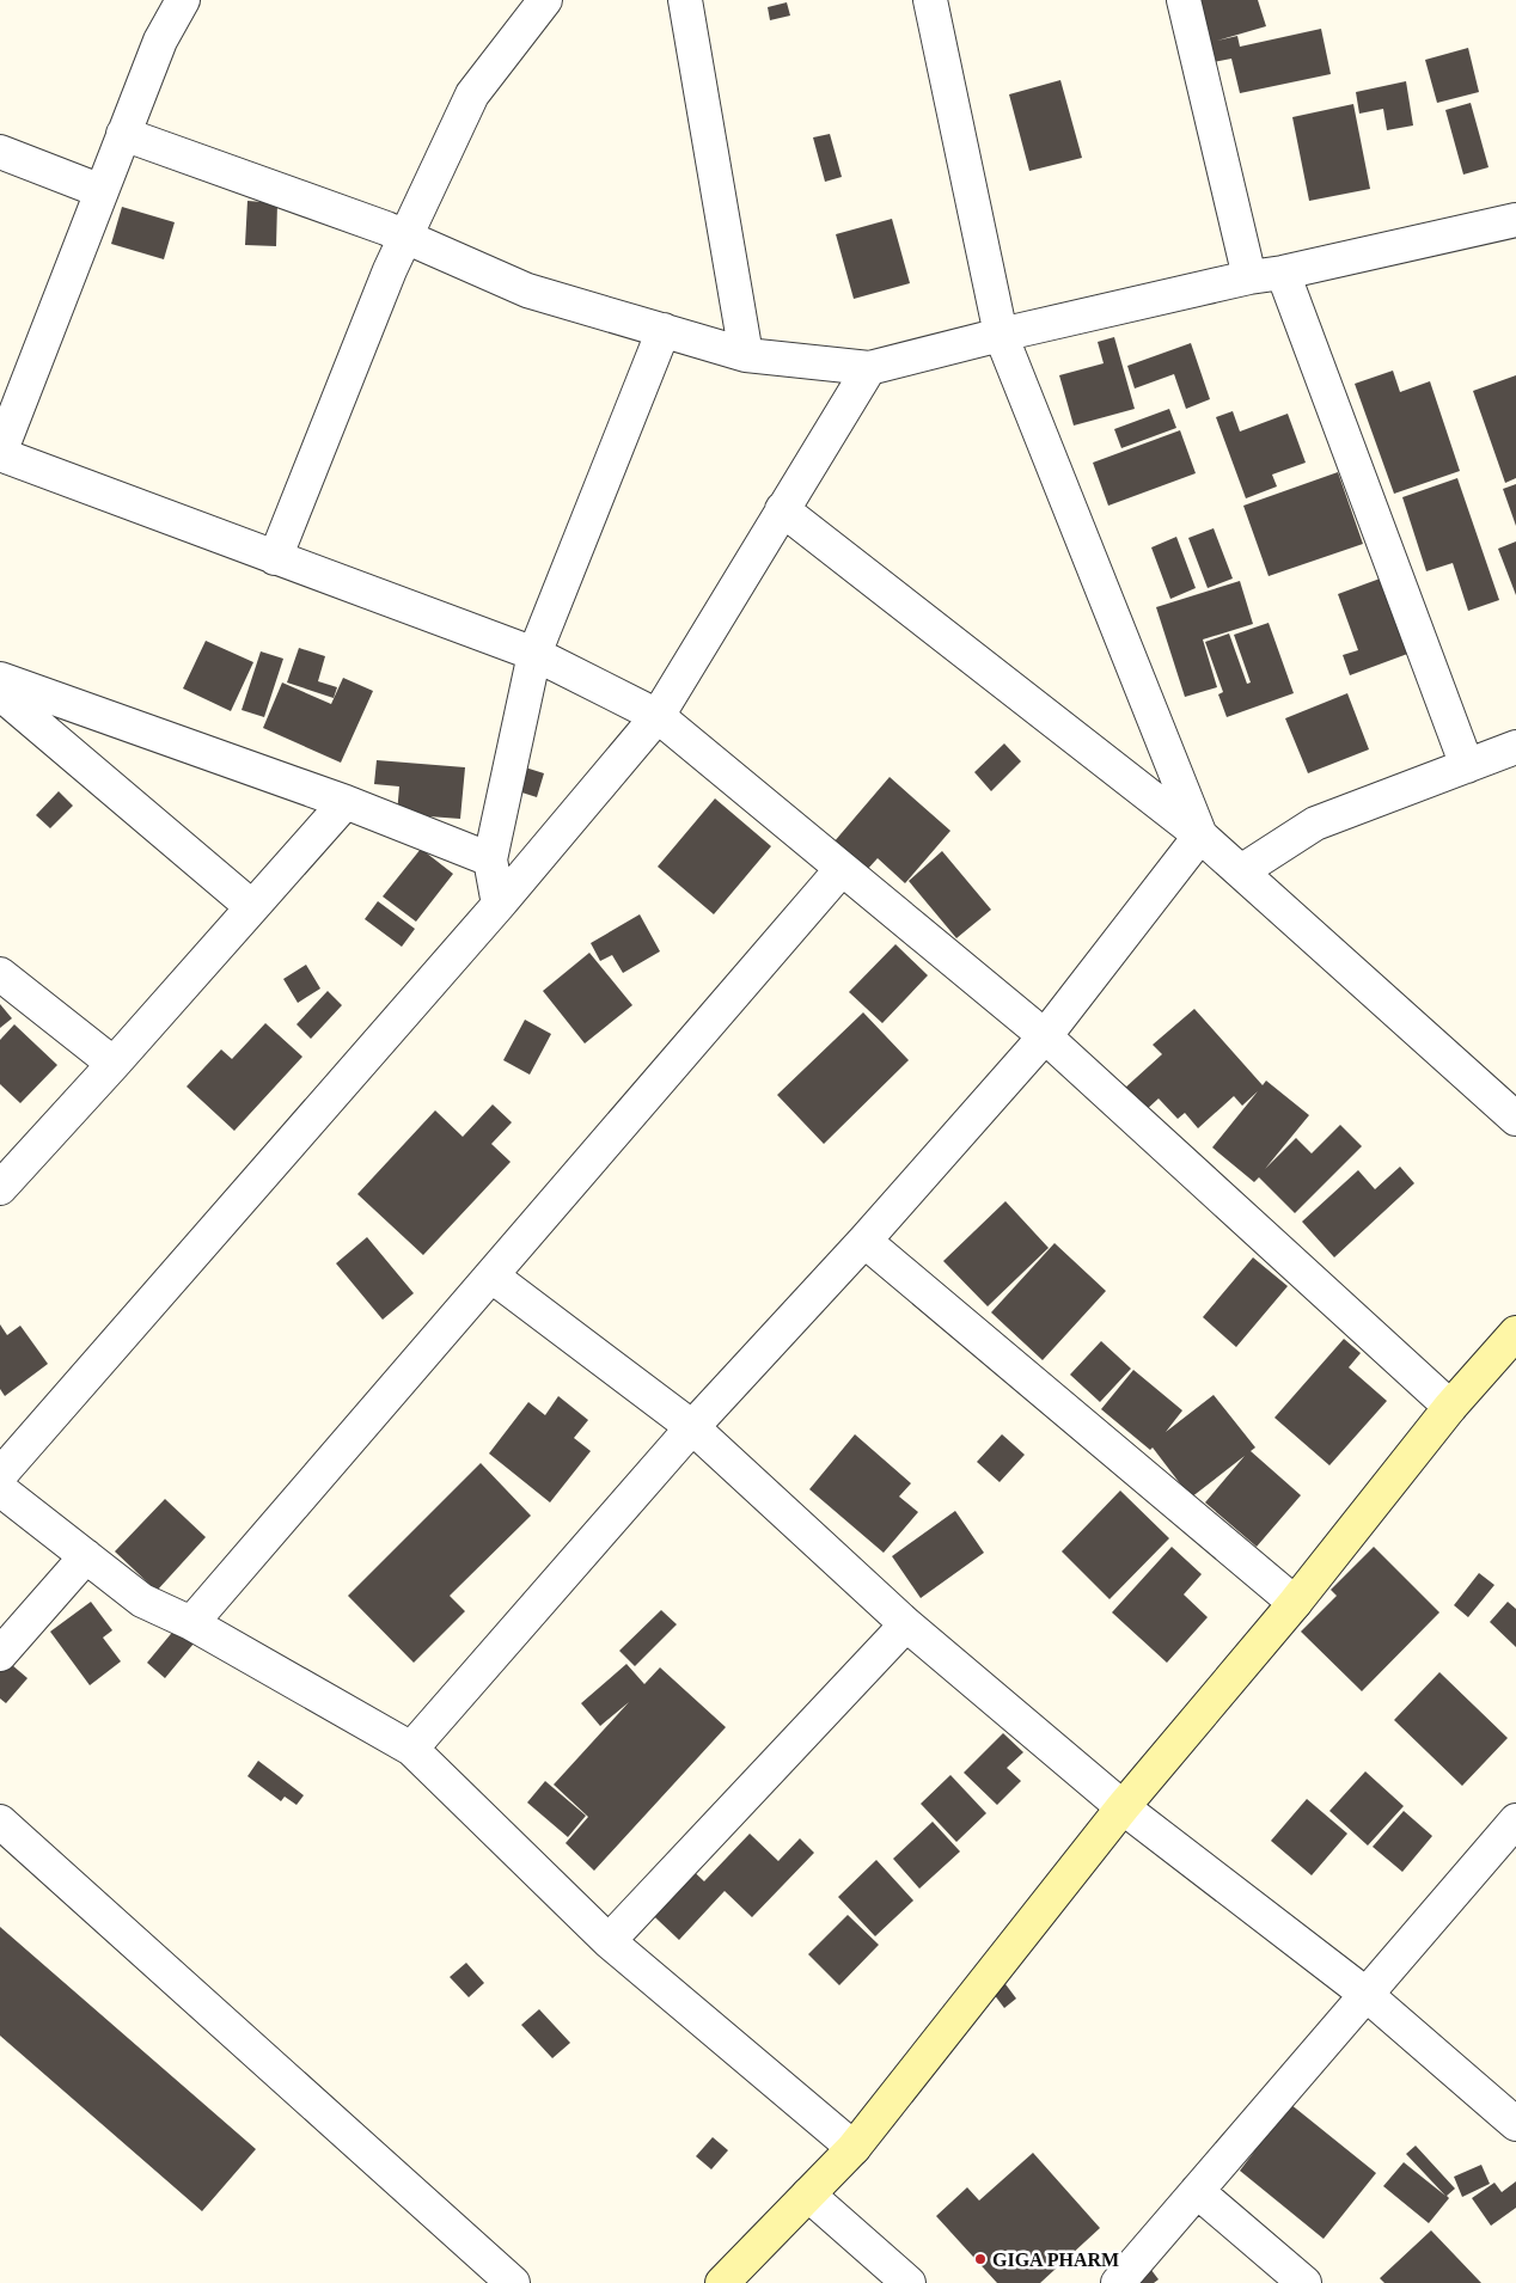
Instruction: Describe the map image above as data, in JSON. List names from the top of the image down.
{
  "places": ["GIGA PHARM"]
}
